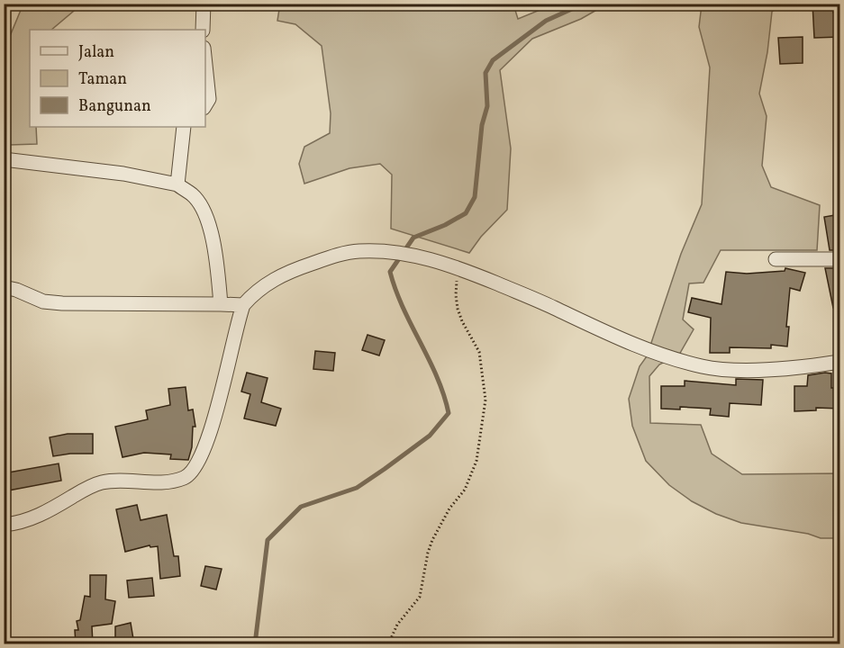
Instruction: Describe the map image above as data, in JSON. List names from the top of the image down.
{
  "legend": ["Jalan", "Taman", "Bangunan"]
}
